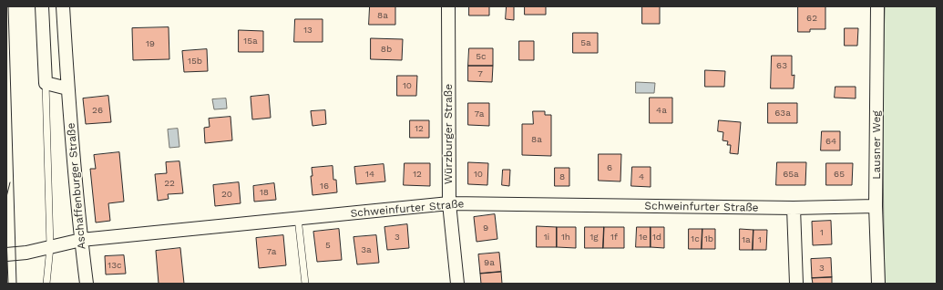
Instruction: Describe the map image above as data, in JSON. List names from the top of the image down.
{
  "streets": {
    "street": [
      "Würzburger Straße",
      "Lausner Weg",
      "Aschaffenburger Straße",
      "Schweinfurter Straße"
    ]
  },
  "crossings": [
    ["Würzburger Straße", "Schweinfurter Straße"],
    ["Lausner Weg", "Schweinfurter Straße"],
    ["Aschaffenburger Straße", "Schweinfurter Straße"]
  ],
  "house_numbers": [
    "8a",
    "62",
    "13",
    "15a",
    "5a",
    "19",
    "8b",
    "5c",
    "15b",
    "63",
    "7",
    "10",
    "26",
    "4a",
    "63a",
    "7a",
    "12",
    "8a",
    "64",
    "6",
    "14",
    "12",
    "10",
    "65a",
    "65",
    "8",
    "4",
    "22",
    "16",
    "18",
    "20",
    "9",
    "1",
    "3",
    "1i",
    "1h",
    "1g",
    "1f",
    "1e",
    "1d",
    "1c",
    "1b",
    "1a",
    "1",
    "5",
    "3a",
    "7a",
    "9a",
    "13c",
    "3"
  ]
}
